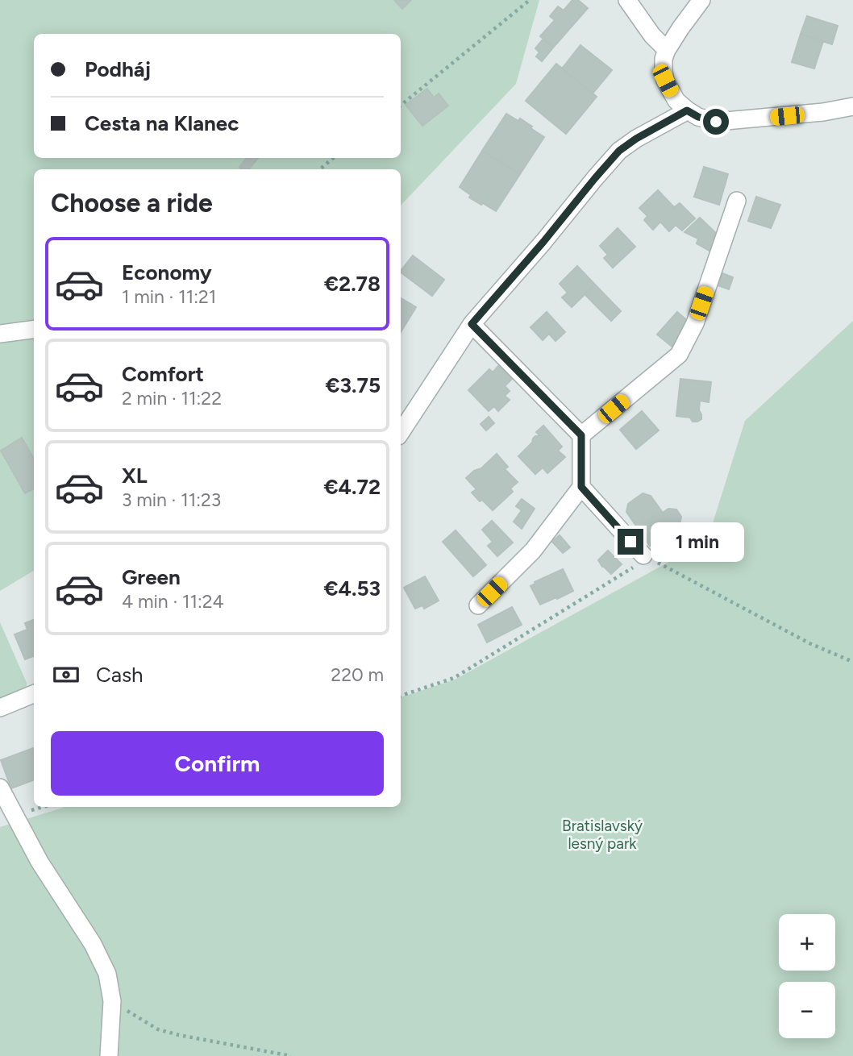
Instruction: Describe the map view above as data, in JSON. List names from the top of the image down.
{
  "parks": ["Bratislavský lesný park"],
  "page": {
    "banner": ["Podháj", "Cesta na Klanec"],
    "heading": "Choose a ride",
    "list": [
      {
        "name": "Economy",
        "note": "1 min · 11:21",
        "value": "€2.78"
      },
      {
        "name": "Comfort",
        "note": "2 min · 11:22",
        "value": "€3.75"
      },
      {
        "name": "XL",
        "note": "3 min · 11:23",
        "value": "€4.72"
      },
      {
        "name": "Green",
        "note": "4 min · 11:24",
        "value": "€4.53"
      }
    ],
    "bubble": "1 min",
    "pay": ["Cash", "220 m"],
    "buttons": "Confirm",
    "map_buttons": ["+", "−"]
  }
}
